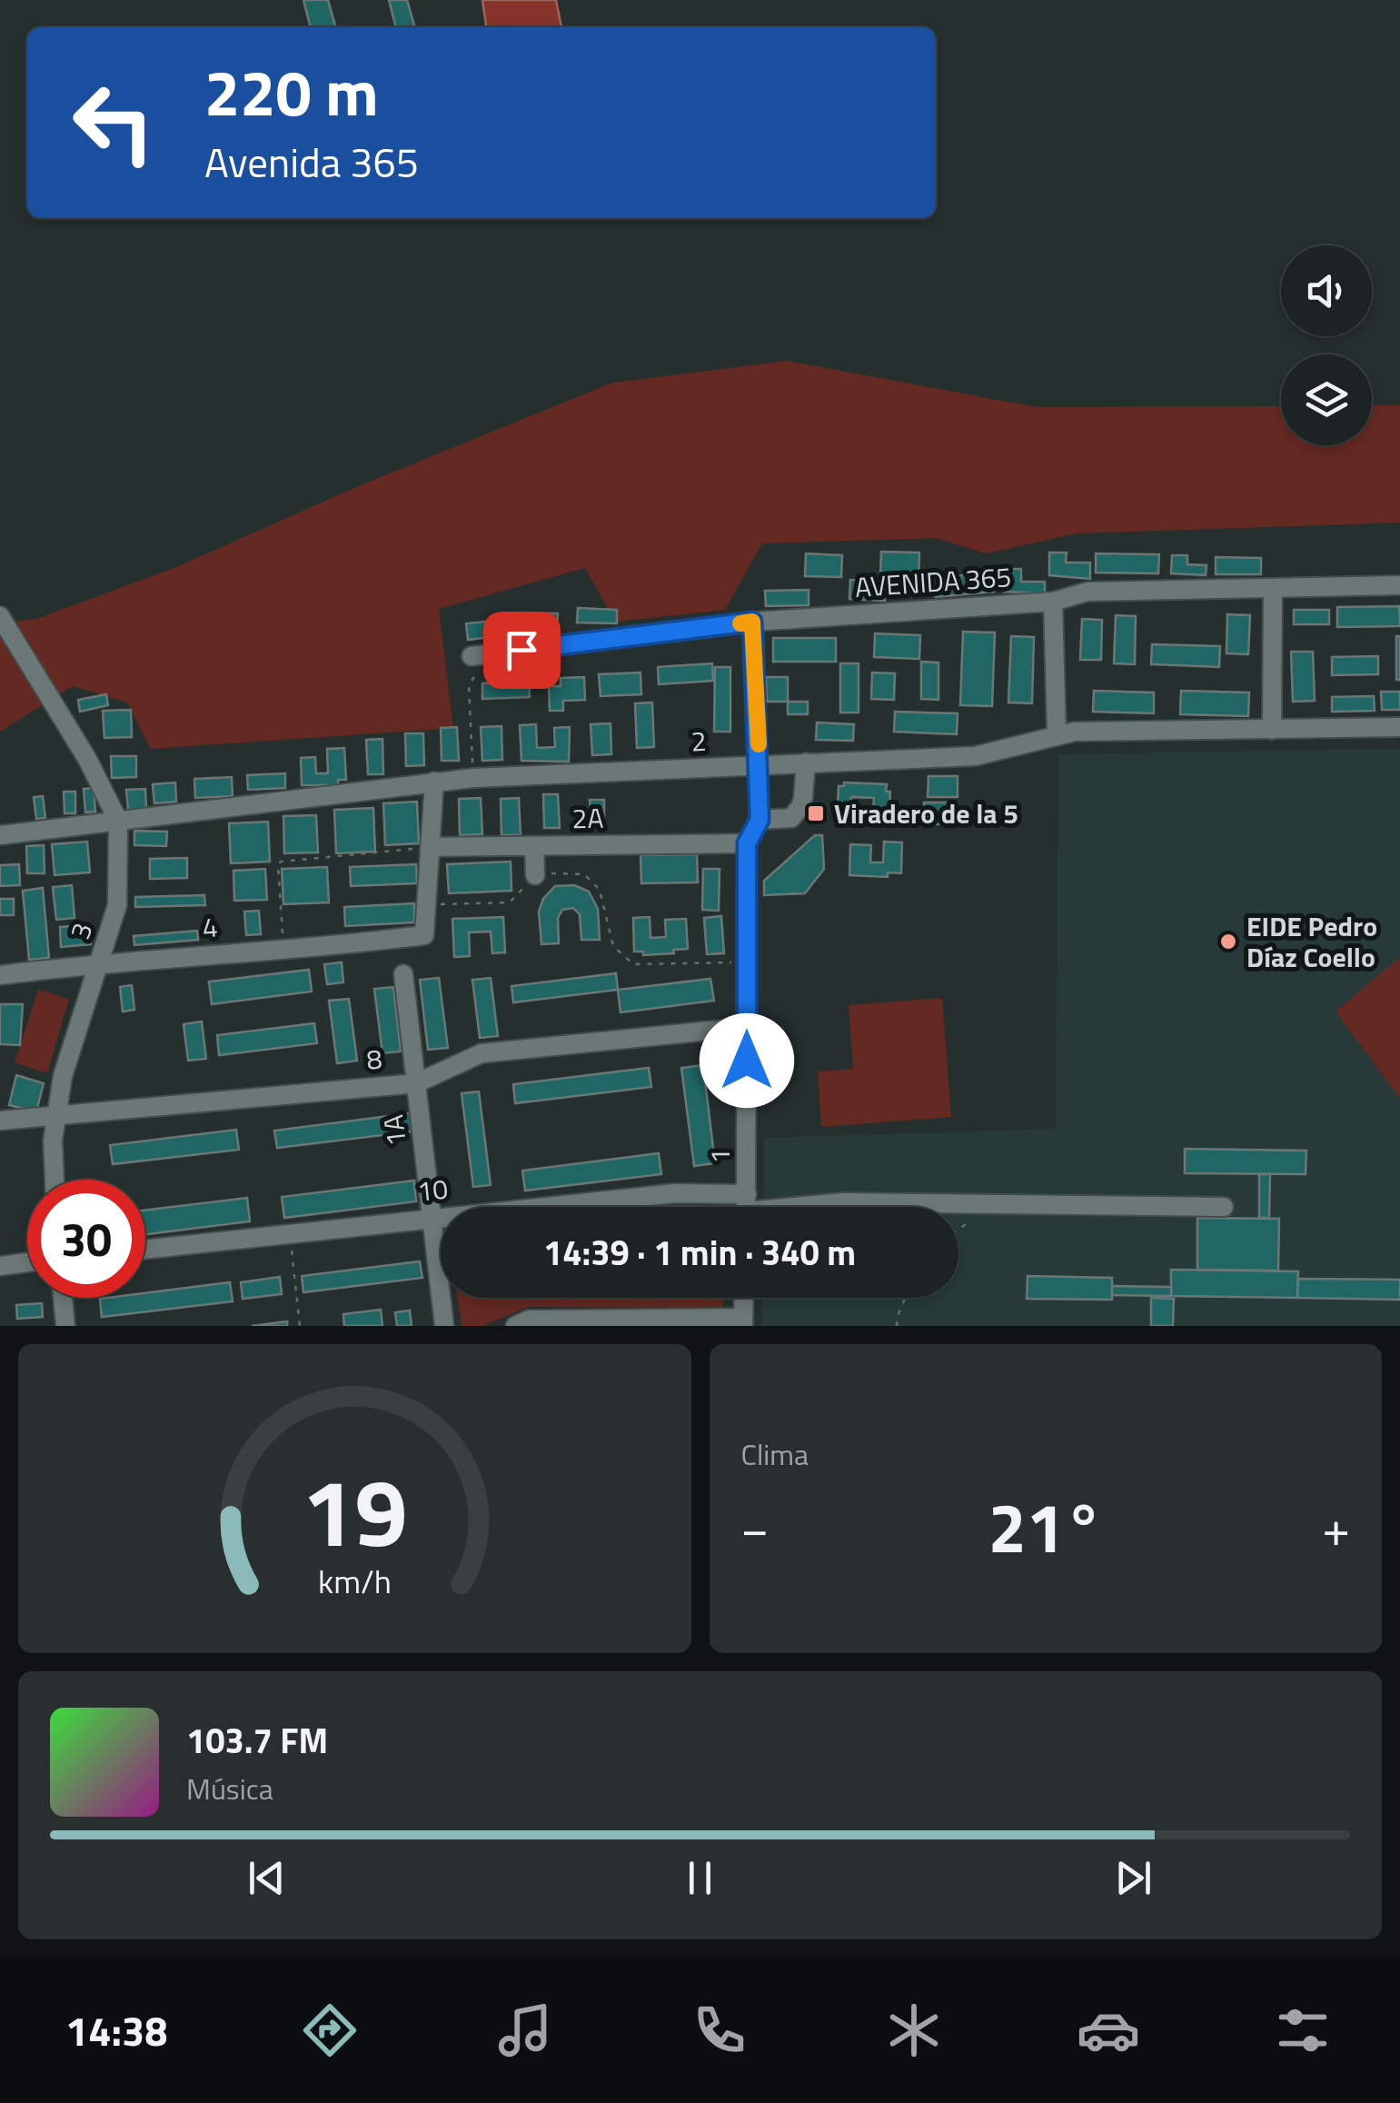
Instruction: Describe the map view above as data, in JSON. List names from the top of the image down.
{
  "streets": {
    "street": [
      "AVENIDA 365",
      "2",
      "2A",
      "4",
      "3",
      "8",
      "1A",
      "1",
      "10"
    ]
  },
  "crossings": [
    ["AVENIDA 365", "1"],
    ["2", "3"],
    ["2", "1"],
    ["2A", "1"],
    ["4", "3"],
    ["3", "8"],
    ["8", "1A"],
    ["8", "1"],
    ["1A", "10"]
  ],
  "places": {
    "transit": ["Viradero de la 5"],
    "other": ["EIDE Pedro Díaz Coello"]
  },
  "page": {
    "turn": ["220 m", "Avenida 365"],
    "limit": "30",
    "trip": "14:39 · 1 min · 340 m",
    "tile": "Clima",
    "heat": ["−", "21°", "+"],
    "song": ["103.7 FM", "Música"],
    "tabs": "14:38",
    "gauge": ["19", "km/h"]
  }
}
